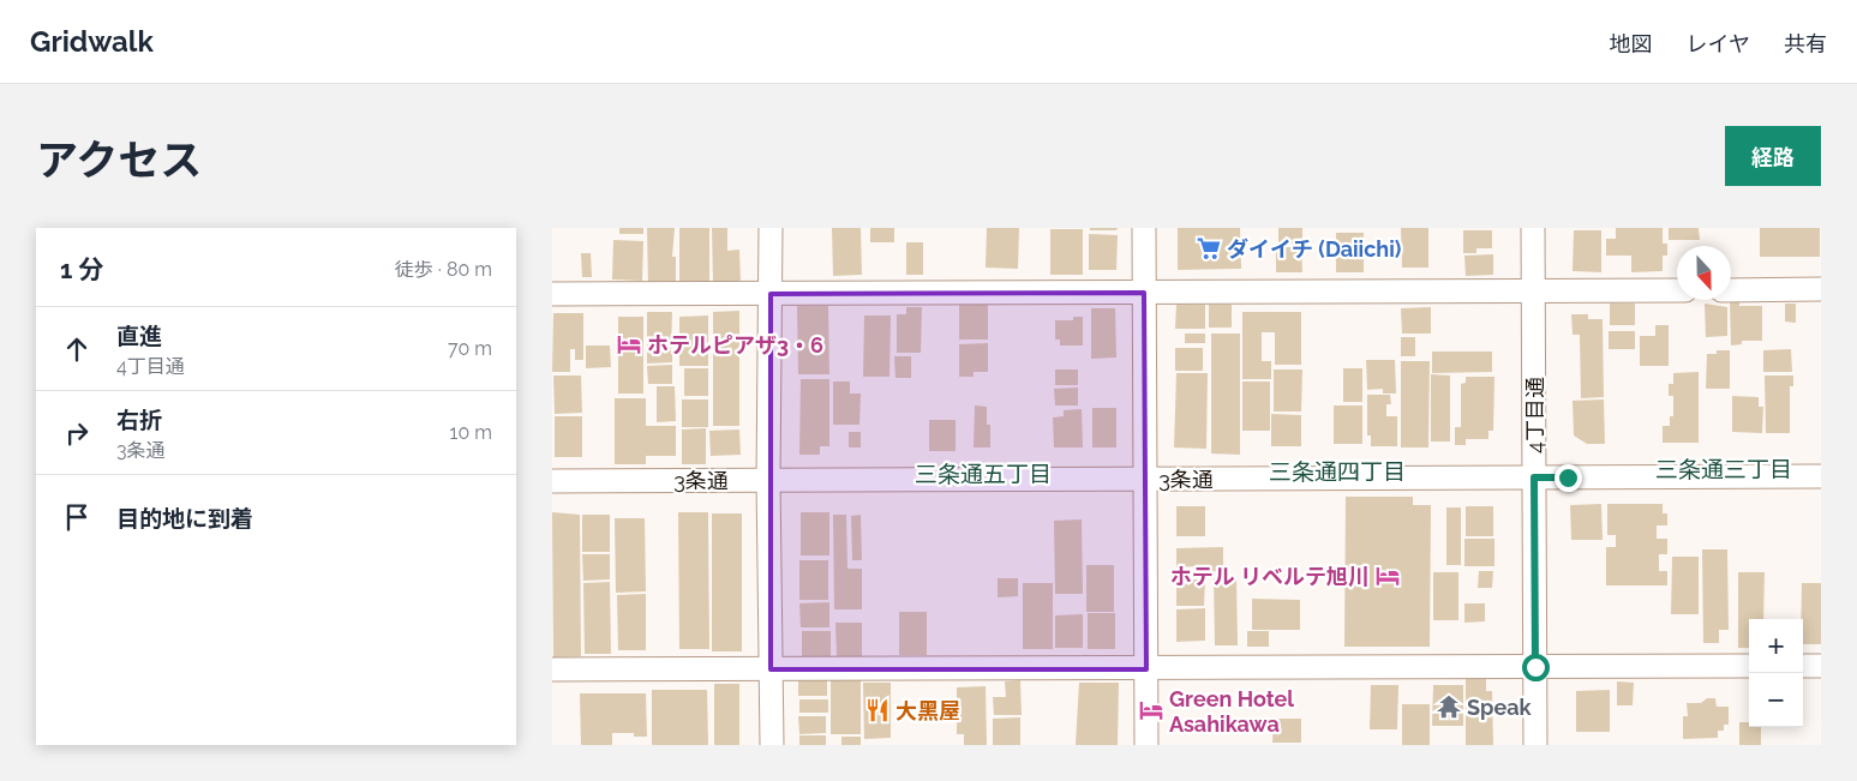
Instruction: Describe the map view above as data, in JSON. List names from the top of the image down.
{
  "streets": {
    "street": ["4丁目通", "3条通"]
  },
  "crossings": [
    ["4丁目通", "3条通"]
  ],
  "districts": ["三条通三丁目", "三条通四丁目", "三条通五丁目"],
  "places": {
    "supermarket": ["ダイイチ (Daiichi)"],
    "hotel": ["ホテルピアザ3・6", "ホテル リベルテ旭川", "Green Hotel Asahikawa"],
    "temple": ["Speak"],
    "restaurant": ["大黑屋"]
  },
  "north": "bottom",
  "page": {
    "header": "Gridwalk",
    "nav": ["地図", "レイヤ", "共有"],
    "title": "アクセス",
    "buttons": "経路",
    "heading": ["1 分", "徒歩 · 80 m"],
    "list": [
      ["直進", "4丁目通", "70 m"],
      ["右折", "3条通", "10 m"],
      "目的地に到着"
    ],
    "map_buttons": ["+", "−"]
  }
}
